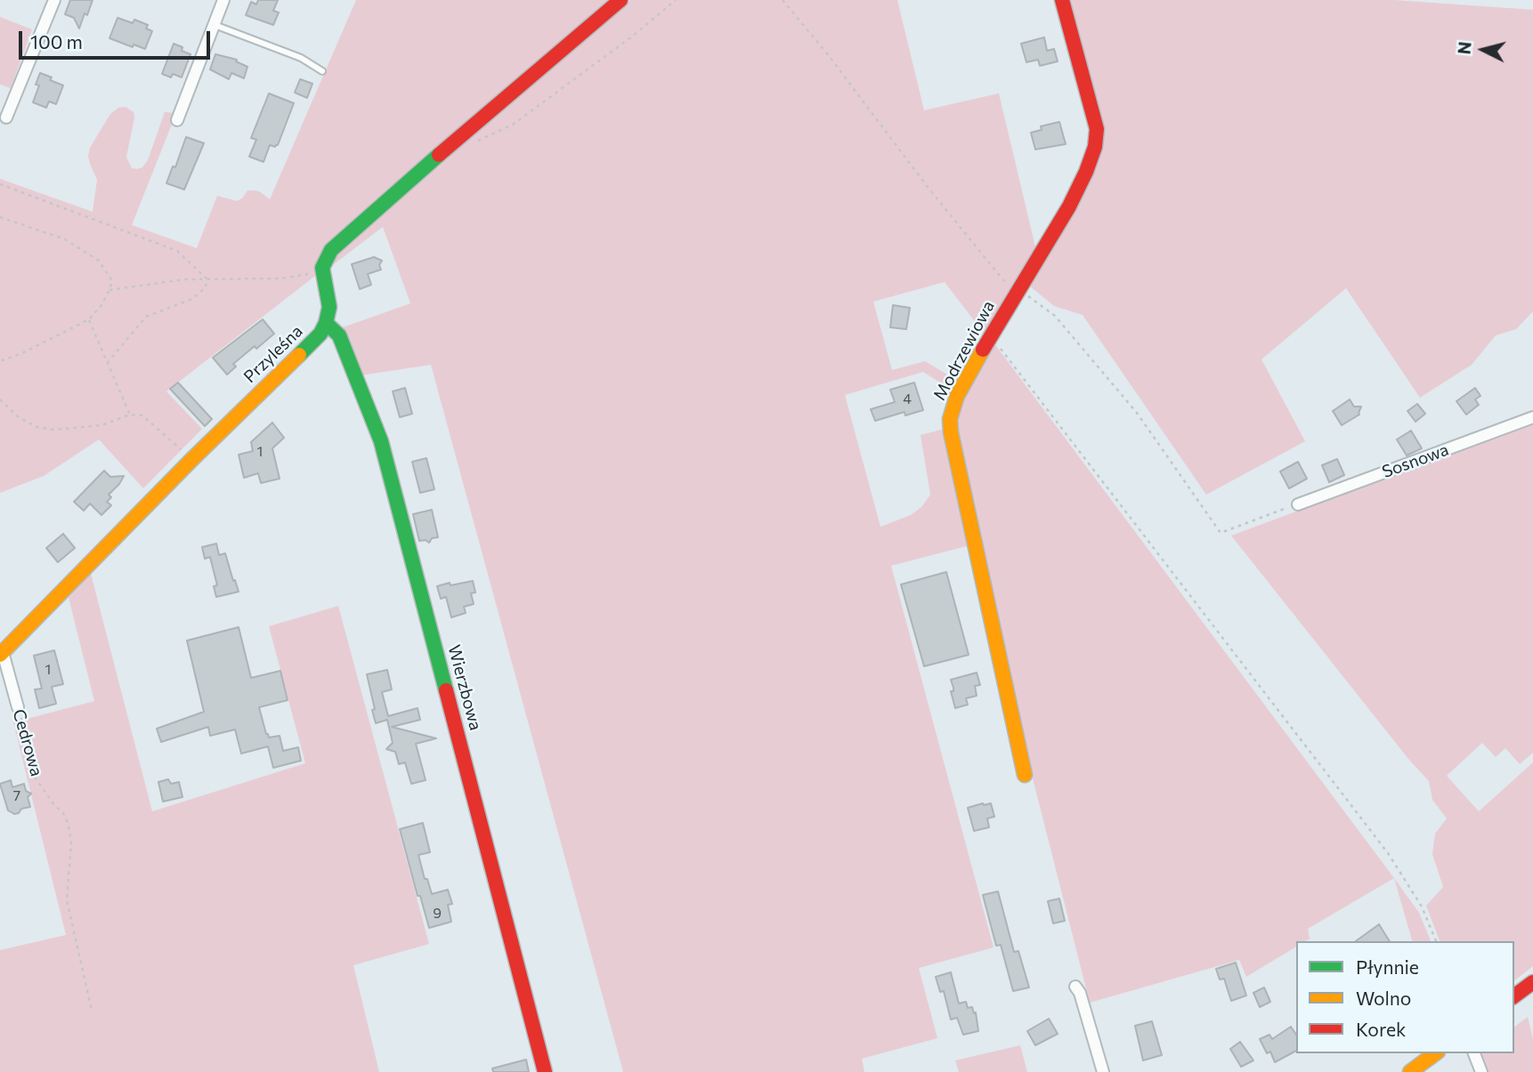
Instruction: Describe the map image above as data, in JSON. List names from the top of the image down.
{
  "streets": {
    "street": [
      "Modrzewiowa",
      "Przyleśna",
      "Sosnowa",
      "Wierzbowa",
      "Cedrowa"
    ]
  },
  "crossings": [
    ["Przyleśna", "Wierzbowa"],
    ["Przyleśna", "Cedrowa"]
  ],
  "house_numbers": [
    "4",
    "1",
    "1",
    "7",
    "9"
  ],
  "legend": ["Płynnie", "Wolno", "Korek"],
  "scale_bar": "100 m",
  "north": "left"
}
